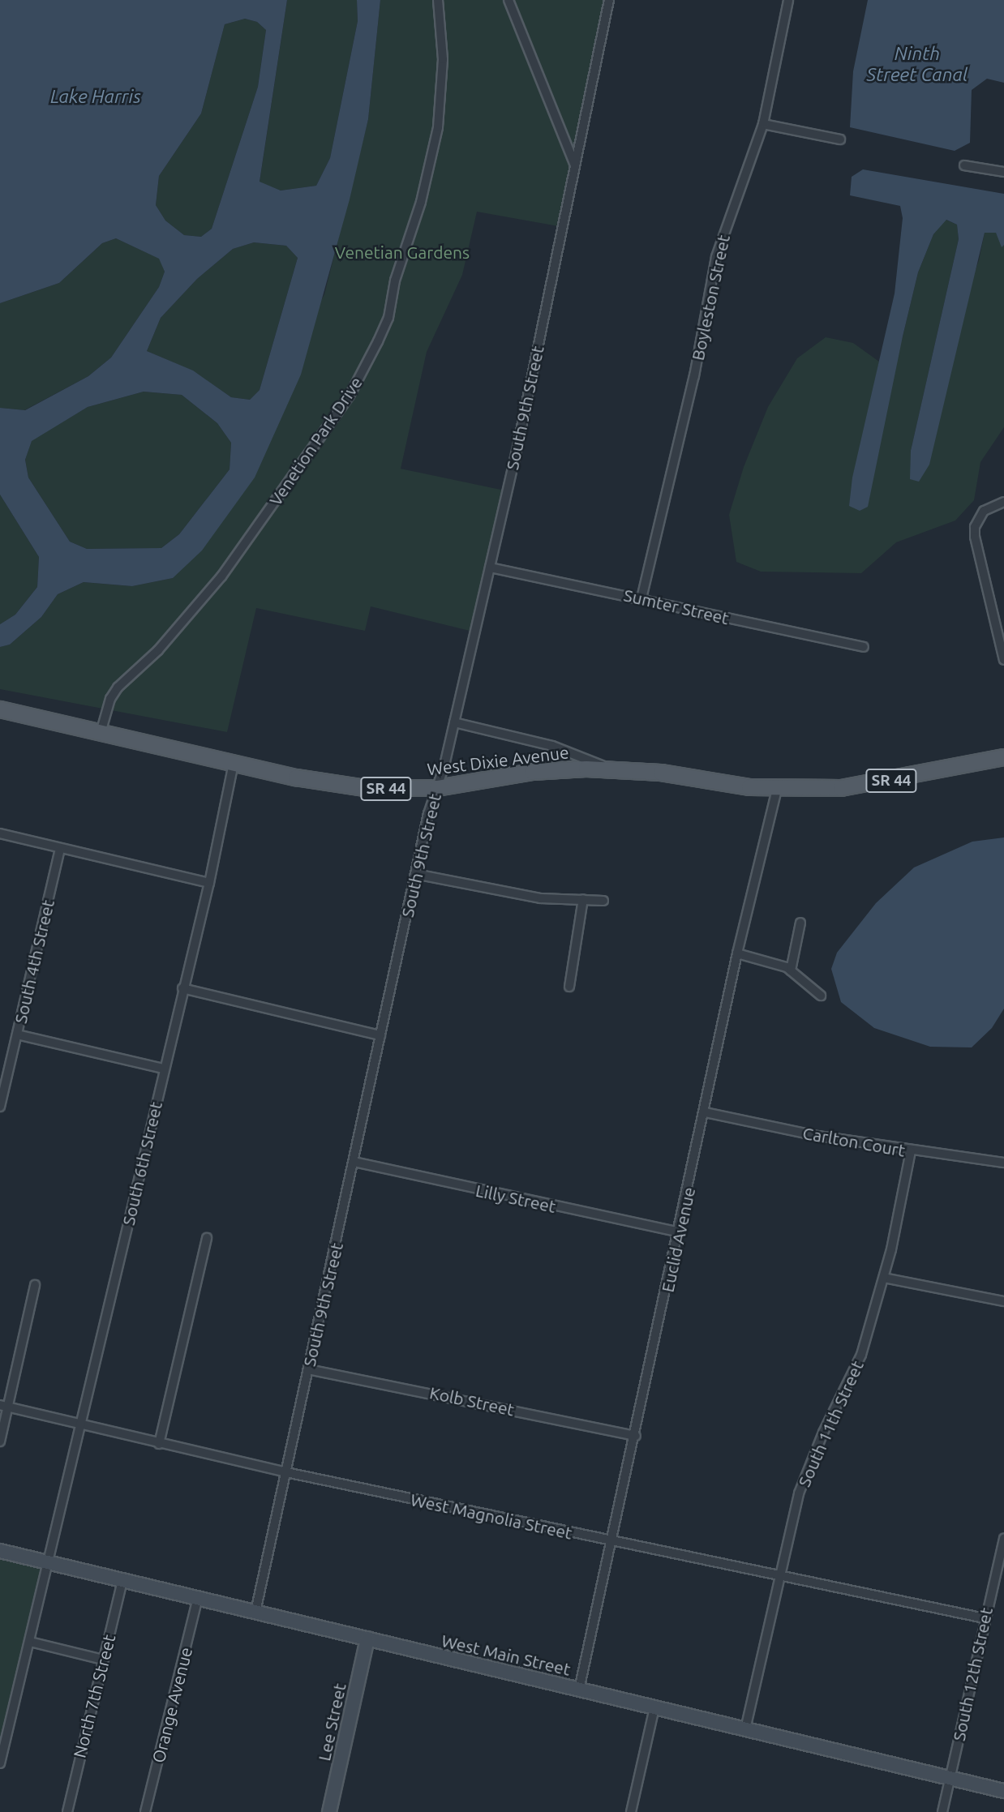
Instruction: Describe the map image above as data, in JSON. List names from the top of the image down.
{
  "streets": {
    "main road": [
      "West Dixie Avenue",
      "SR 44",
      "West Main Street",
      "Lee Street"
    ],
    "street": [
      "Boyleston Street",
      "South 9th Street",
      "Venetion Park Drive",
      "Sumter Street",
      "South 4th Street",
      "Carlton Court",
      "South 6th Street",
      "Lilly Street",
      "Euclid Avenue",
      "Kolb Street",
      "South 11th Street",
      "West Magnolia Street",
      "South 12th Street",
      "North 7th Street",
      "Orange Avenue"
    ]
  },
  "crossings": [
    ["Boyleston Street", "Sumter Street"],
    ["South 9th Street", "Sumter Street"],
    ["South 9th Street", "West Dixie Avenue"],
    ["South 9th Street", "Lilly Street"],
    ["South 9th Street", "Kolb Street"],
    ["South 9th Street", "West Magnolia Street"],
    ["South 9th Street", "West Main Street"],
    ["Venetion Park Drive", "West Dixie Avenue"],
    ["West Dixie Avenue", "South 6th Street"],
    ["West Dixie Avenue", "Euclid Avenue"],
    ["Carlton Court", "Euclid Avenue"],
    ["Carlton Court", "South 11th Street"],
    ["South 6th Street", "West Magnolia Street"],
    ["South 6th Street", "West Main Street"],
    ["Lilly Street", "Euclid Avenue"],
    ["Euclid Avenue", "Kolb Street"],
    ["Euclid Avenue", "West Magnolia Street"],
    ["Euclid Avenue", "West Main Street"],
    ["South 11th Street", "West Magnolia Street"],
    ["South 11th Street", "West Main Street"],
    ["West Magnolia Street", "South 12th Street"],
    ["West Main Street", "South 12th Street"],
    ["West Main Street", "North 7th Street"],
    ["West Main Street", "Orange Avenue"],
    ["West Main Street", "Lee Street"]
  ],
  "water": ["Ninth Street Canal", "Lake Harris"],
  "parks": ["Venetian Gardens"]
}
